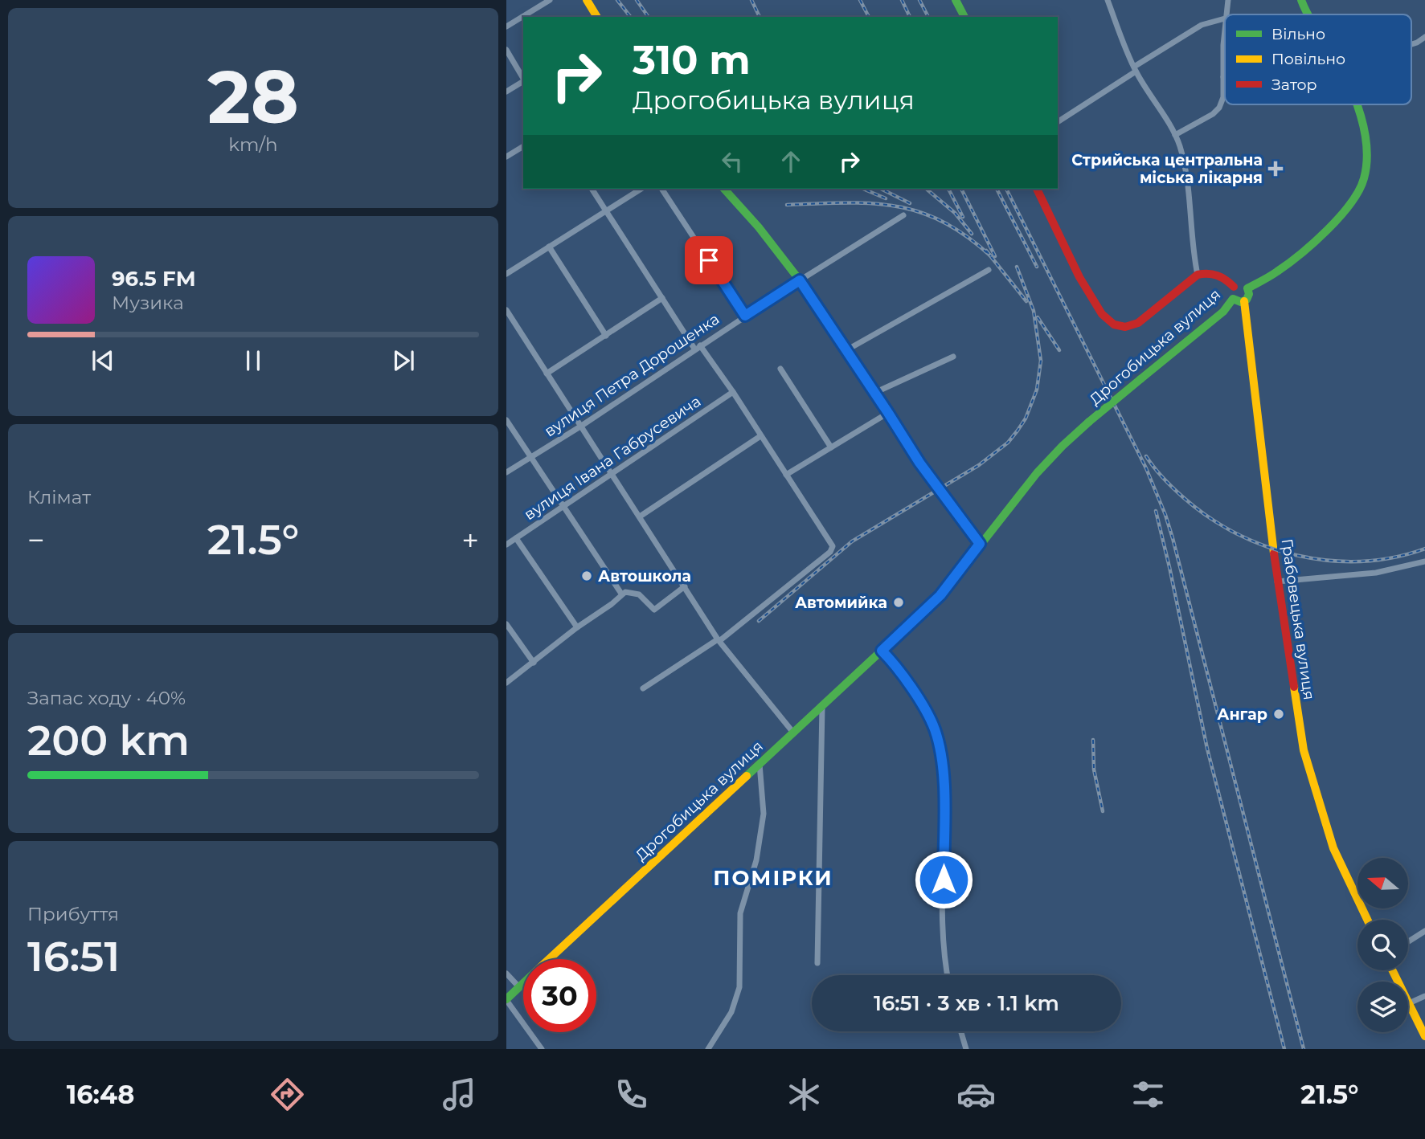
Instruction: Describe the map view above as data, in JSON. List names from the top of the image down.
{
  "streets": {
    "main road": ["Дрогобицька вулиця", "Грабовецька вулиця"],
    "street": ["вулиця Петра Дорошенка", "вулиця Івана Габрусевича"]
  },
  "crossings": [
    ["Дрогобицька вулиця", "Грабовецька вулиця"]
  ],
  "districts": ["ПОМІРКИ"],
  "places": {
    "health": ["Стрийська центральна міська лікарня"],
    "other": ["Автошкола", "Автомийка", "Ангар"]
  },
  "legend": ["Вільно", "Повільно", "Затор"],
  "north": "left",
  "page": {
    "tile": [
      ["28", "km/h"],
      "Клімат",
      ["Запас ходу · 40%", "200 km"],
      ["Прибуття", "16:51"]
    ],
    "turn": ["310 m", "Дрогобицька вулиця"],
    "song": ["96.5 FM", "Музика"],
    "heat": ["−", "21.5°", "+"],
    "limit": "30",
    "trip": "16:51 · 3 хв · 1.1 km",
    "tabs": ["16:48", "21.5°"]
  }
}
